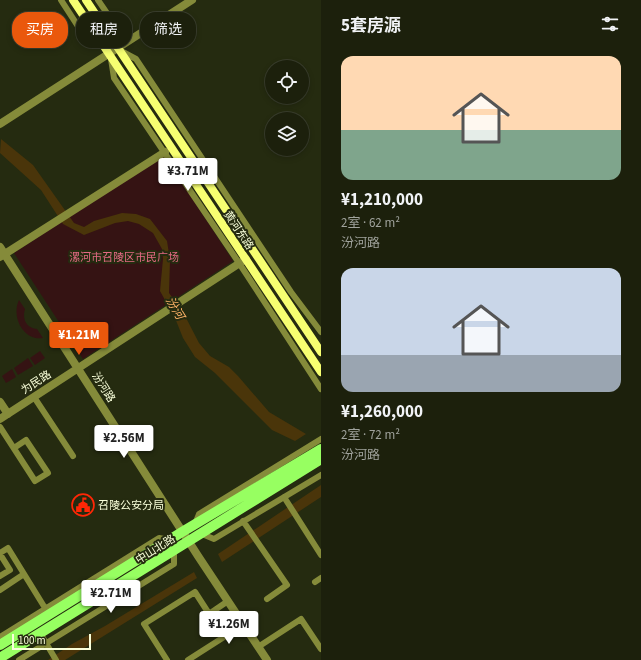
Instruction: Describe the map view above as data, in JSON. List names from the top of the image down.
{
  "streets": {
    "main road": ["黄河东路", "中山北路"],
    "street": ["为民路", "汾河路"]
  },
  "crossings": [
    ["黄河东路", "为民路"],
    ["为民路", "汾河路"],
    ["汾河路", "中山北路"]
  ],
  "water": ["汾河"],
  "parks": ["漯河市召陵区市民广场"],
  "places": {
    "public building": ["召陵公安分局"]
  },
  "scale_bar": "100 m",
  "page": {
    "heading": "5套房源",
    "chip": ["买房", "租房", "筛选"],
    "list": [
      {
        "name": "¥1,210,000",
        "note": "2室 · 62 m² · 汾河路"
      },
      {
        "name": "¥1,260,000",
        "note": "2室 · 72 m² · 汾河路"
      }
    ],
    "price": [
      "¥3.71M",
      "¥1.21M",
      "¥2.56M",
      "¥2.71M",
      "¥1.26M"
    ],
    "scale": "100 m"
  }
}
